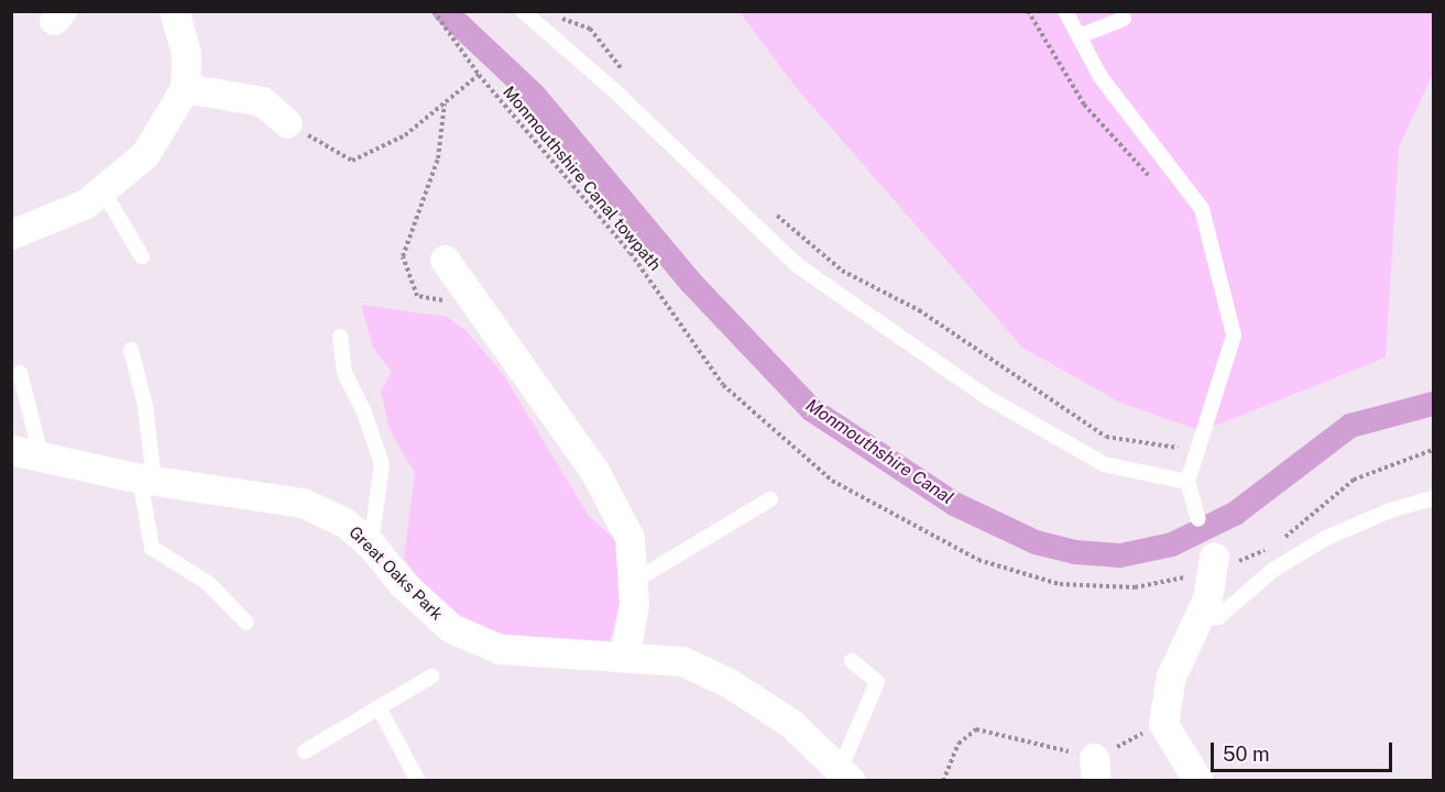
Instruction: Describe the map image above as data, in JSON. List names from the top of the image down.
{
  "streets": {
    "street": ["Great Oaks Park"],
    "path": ["Monmouthshire Canal towpath"]
  },
  "water": ["Monmouthshire Canal"],
  "scale_bar": "50 m"
}
